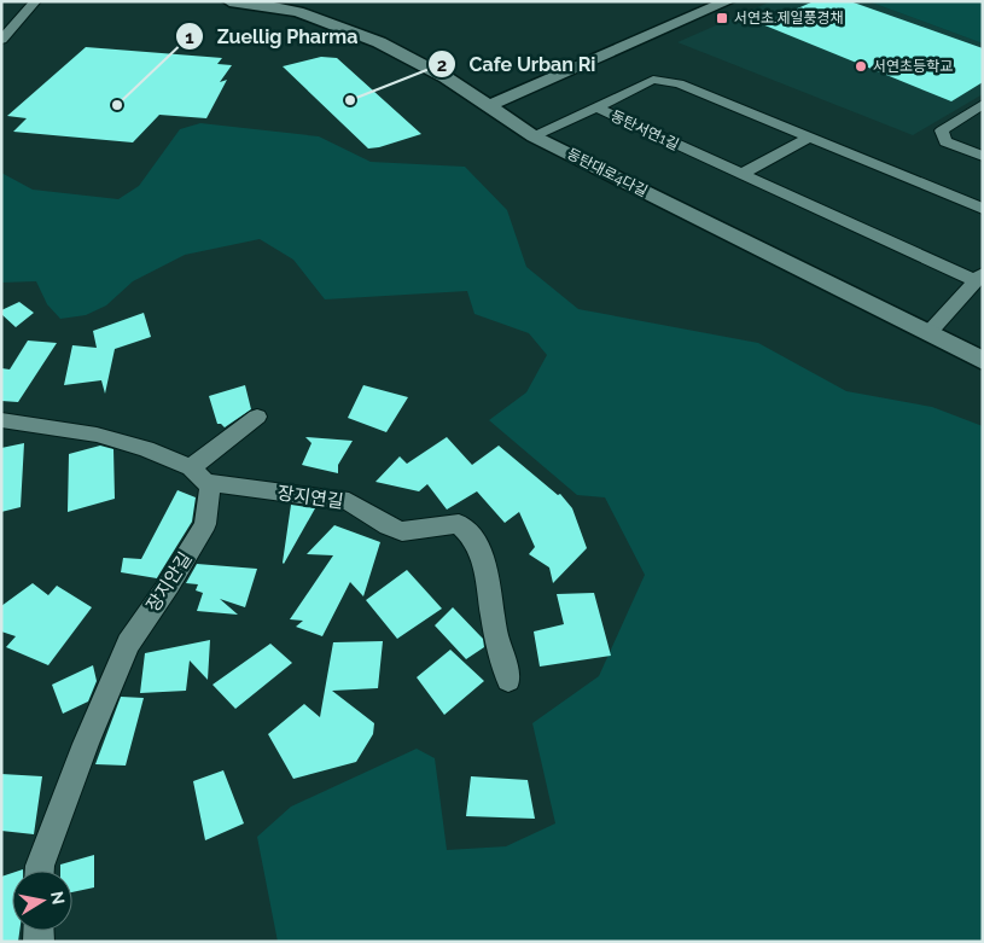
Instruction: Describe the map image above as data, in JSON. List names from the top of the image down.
{
  "streets": {
    "street": [
      "동탄서연1길",
      "동탄대로4다길",
      "장지연길",
      "장지안길"
    ]
  },
  "crossings": [
    ["장지연길", "장지안길"]
  ],
  "places": {
    "transit": ["서연초.제일풍경채"],
    "other": ["서연초등학교", "Cafe Urban Ri", "Zuellig Pharma"]
  },
  "north": "right"
}
